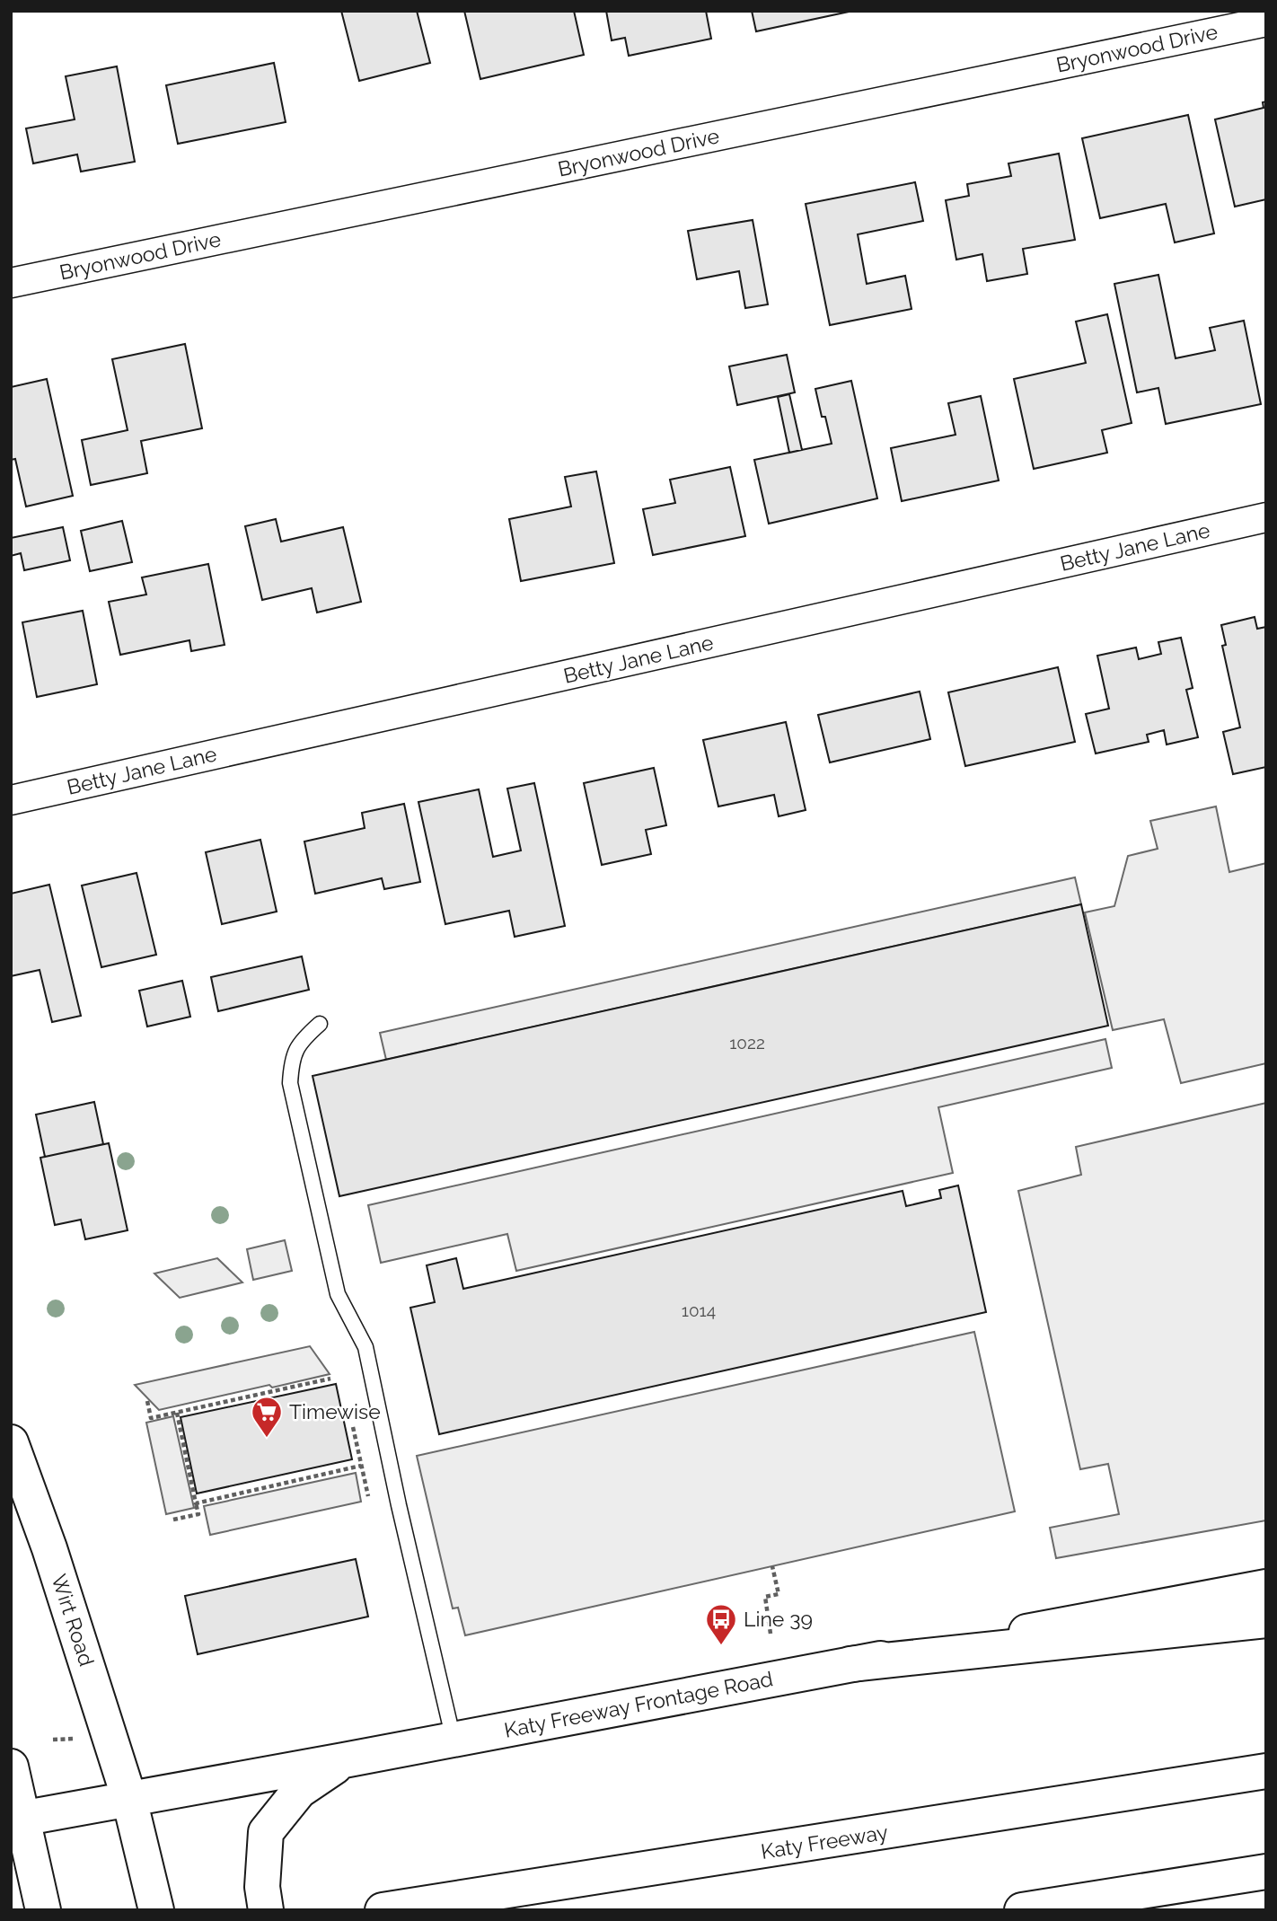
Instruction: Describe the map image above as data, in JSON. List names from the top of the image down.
{
  "streets": {
    "main road": ["Wirt Road", "Katy Freeway Frontage Road", "Katy Freeway"],
    "street": ["Bryonwood Drive", "Betty Jane Lane"]
  },
  "crossings": [
    ["Wirt Road", "Katy Freeway Frontage Road"]
  ],
  "places": {
    "supermarket": ["Timewise"],
    "bus stop": ["Line 39"]
  },
  "house_numbers": ["1022", "1014"]
}
